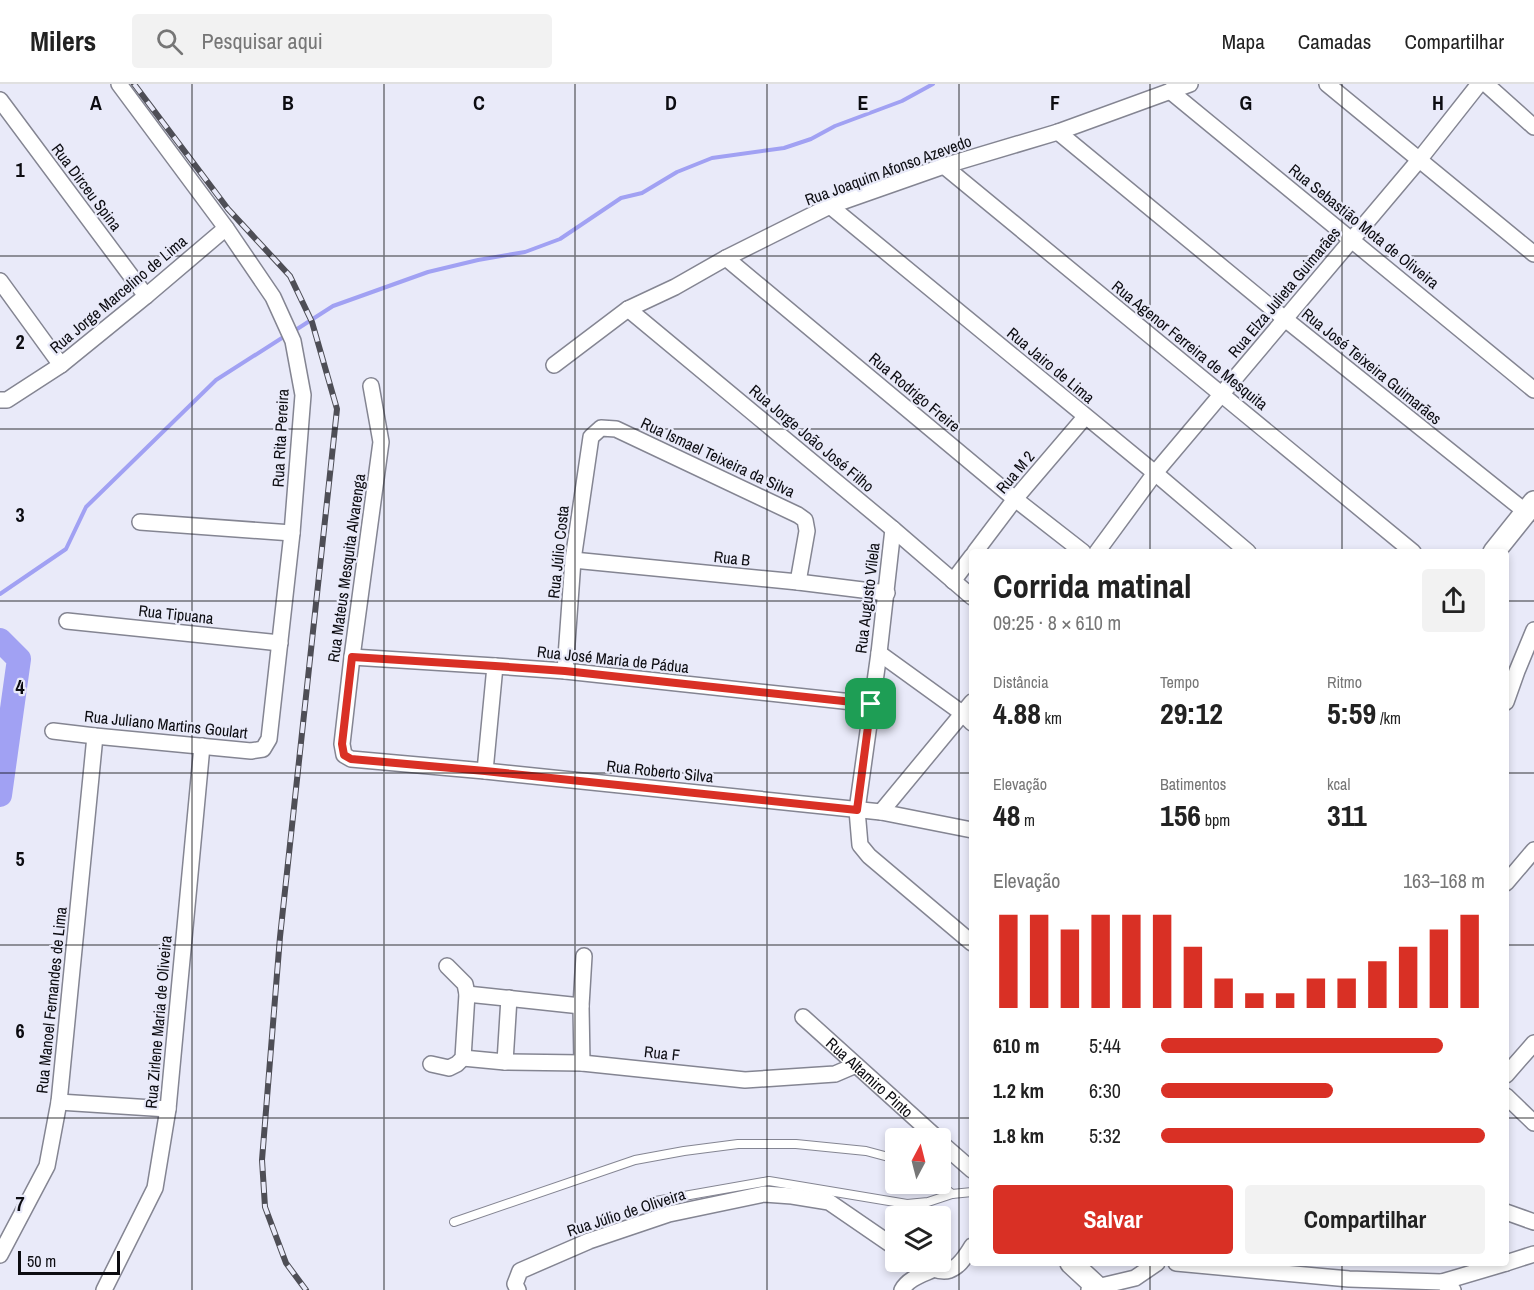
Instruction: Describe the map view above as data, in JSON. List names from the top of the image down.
{
  "streets": {
    "street": [
      "Rua Joaquim Afonso Azevedo",
      "Rua Dirceu Spina",
      "Rua Sebastião Mota de Oliveira",
      "Rua Elza Julieta Guimarães",
      "Rua Jorge Marcelino de Lima",
      "Rua Agenor Ferreira de Mesquita",
      "Rua Jairo de Lima",
      "Rua José Teixeira Guimarães",
      "Rua Rodrigo Freire",
      "Rua Rita Pereira",
      "Rua Jorge João José Filho",
      "Rua Ismael Teixeira da Silva",
      "Rua M 2",
      "Rua Júlio Costa",
      "Rua B",
      "Rua Mateus Mesquita Alvarenga",
      "Rua Augusto Vilela",
      "Rua Tipuana",
      "Rua José Maria de Pádua",
      "Rua Juliano Martins Goulart",
      "Rua Roberto Silva",
      "Rua Manoel Fernandes de Lima",
      "Rua Zirlene Maria de Oliveira",
      "Rua F",
      "Rua Altamiro Pinto",
      "Rua Júlio de Oliveira"
    ]
  },
  "crossings": [
    ["Rua Joaquim Afonso Azevedo", "Rua Sebastião Mota de Oliveira"],
    ["Rua Joaquim Afonso Azevedo", "Rua Agenor Ferreira de Mesquita"],
    ["Rua Joaquim Afonso Azevedo", "Rua Jairo de Lima"],
    ["Rua Joaquim Afonso Azevedo", "Rua José Teixeira Guimarães"],
    ["Rua Joaquim Afonso Azevedo", "Rua Rodrigo Freire"],
    ["Rua Joaquim Afonso Azevedo", "Rua Jorge João José Filho"],
    ["Rua Dirceu Spina", "Rua Jorge Marcelino de Lima"],
    ["Rua Sebastião Mota de Oliveira", "Rua Elza Julieta Guimarães"],
    ["Rua Elza Julieta Guimarães", "Rua Agenor Ferreira de Mesquita"],
    ["Rua Elza Julieta Guimarães", "Rua Jairo de Lima"],
    ["Rua Elza Julieta Guimarães", "Rua José Teixeira Guimarães"],
    ["Rua Jorge Marcelino de Lima", "Rua Rita Pereira"],
    ["Rua Jairo de Lima", "Rua M 2"],
    ["Rua Rodrigo Freire", "Rua M 2"],
    ["Rua Rita Pereira", "Rua Tipuana"],
    ["Rua Rita Pereira", "Rua Juliano Martins Goulart"],
    ["Rua Jorge João José Filho", "Rua M 2"],
    ["Rua Jorge João José Filho", "Rua Augusto Vilela"],
    ["Rua Ismael Teixeira da Silva", "Rua Júlio Costa"],
    ["Rua Ismael Teixeira da Silva", "Rua B"],
    ["Rua Júlio Costa", "Rua B"],
    ["Rua Júlio Costa", "Rua José Maria de Pádua"],
    ["Rua B", "Rua Augusto Vilela"],
    ["Rua Mateus Mesquita Alvarenga", "Rua José Maria de Pádua"],
    ["Rua Mateus Mesquita Alvarenga", "Rua Roberto Silva"],
    ["Rua Augusto Vilela", "Rua José Maria de Pádua"],
    ["Rua Augusto Vilela", "Rua Roberto Silva"],
    ["Rua Juliano Martins Goulart", "Rua Manoel Fernandes de Lima"],
    ["Rua Juliano Martins Goulart", "Rua Zirlene Maria de Oliveira"],
    ["Rua F", "Rua Altamiro Pinto"]
  ],
  "scale_bar": "50 m",
  "north": "top",
  "page": {
    "header": "Milers",
    "search": "Pesquisar aqui",
    "nav": ["Mapa", "Camadas", "Compartilhar"],
    "heading": ["Corrida matinal", "09:25 · 8 × 610 m"],
    "stats": [
      ["Distância", "4.88 km"],
      ["Tempo", "29:12"],
      ["Ritmo", "5:59 /km"],
      ["Elevação", "48 m"],
      ["Batimentos", "156 bpm"],
      ["kcal", "311"]
    ],
    "chart": ["Elevação", "163–168 m"],
    "list": [
      {
        "name": "610 m",
        "note": "5:44"
      },
      {
        "name": "1.2 km",
        "note": "6:30"
      },
      {
        "name": "1.8 km",
        "note": "5:32"
      }
    ],
    "buttons": ["Salvar", "Compartilhar"],
    "scale": "50 m"
  },
  "grid": {
    "columns": [
      "A",
      "B",
      "C",
      "D",
      "E",
      "F",
      "G",
      "H"
    ],
    "rows": [
      "1",
      "2",
      "3",
      "4",
      "5",
      "6",
      "7"
    ]
  }
}
